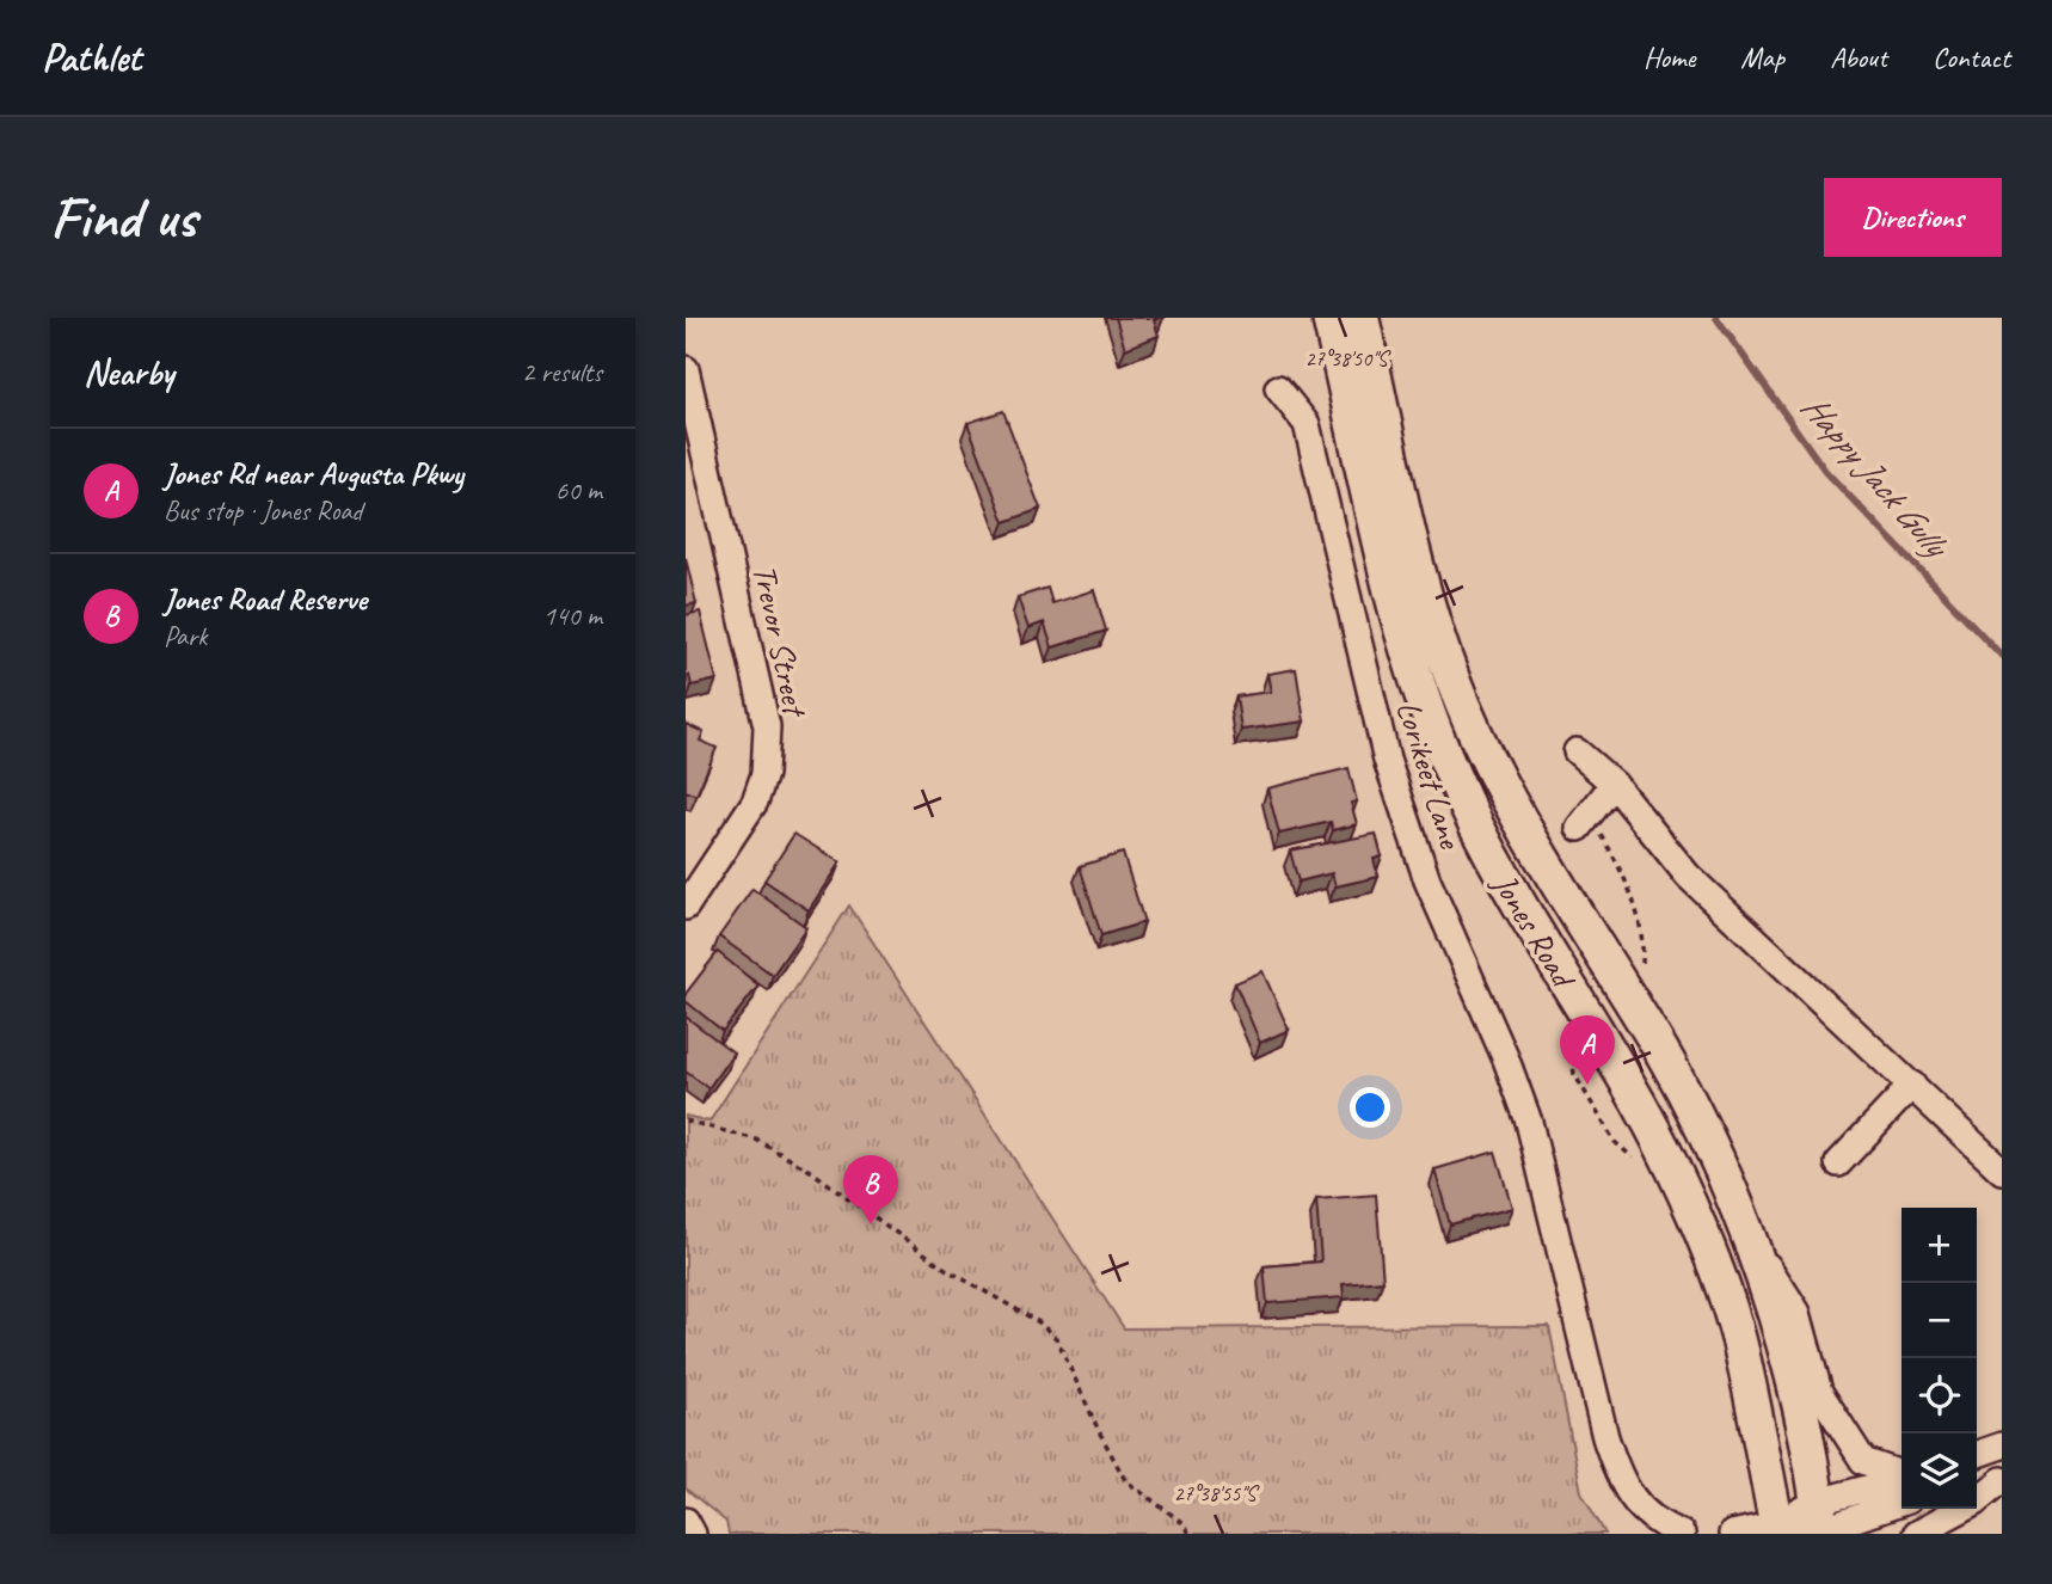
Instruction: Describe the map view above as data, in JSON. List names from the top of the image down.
{
  "streets": {
    "main road": ["Jones Road"],
    "street": ["Trevor Street", "Lorikeet Lane"]
  },
  "water": ["Happy Jack Gully"],
  "page": {
    "header": "Pathlet",
    "nav": [
      "Home",
      "Map",
      "About",
      "Contact"
    ],
    "buttons": "Directions",
    "title": "Find us",
    "heading": ["Nearby", "2 results"],
    "list": [
      {
        "mark": "A",
        "name": "Jones Rd near Augusta Pkwy",
        "note": "Bus stop · Jones Road",
        "value": "60 m"
      },
      {
        "mark": "B",
        "name": "Jones Road Reserve",
        "note": "Park",
        "value": "140 m"
      }
    ],
    "pins": ["A", "B"],
    "map_buttons": ["+", "−"]
  },
  "coordinates": ["27°38'50\"S", "27°38'55\"S"]
}
